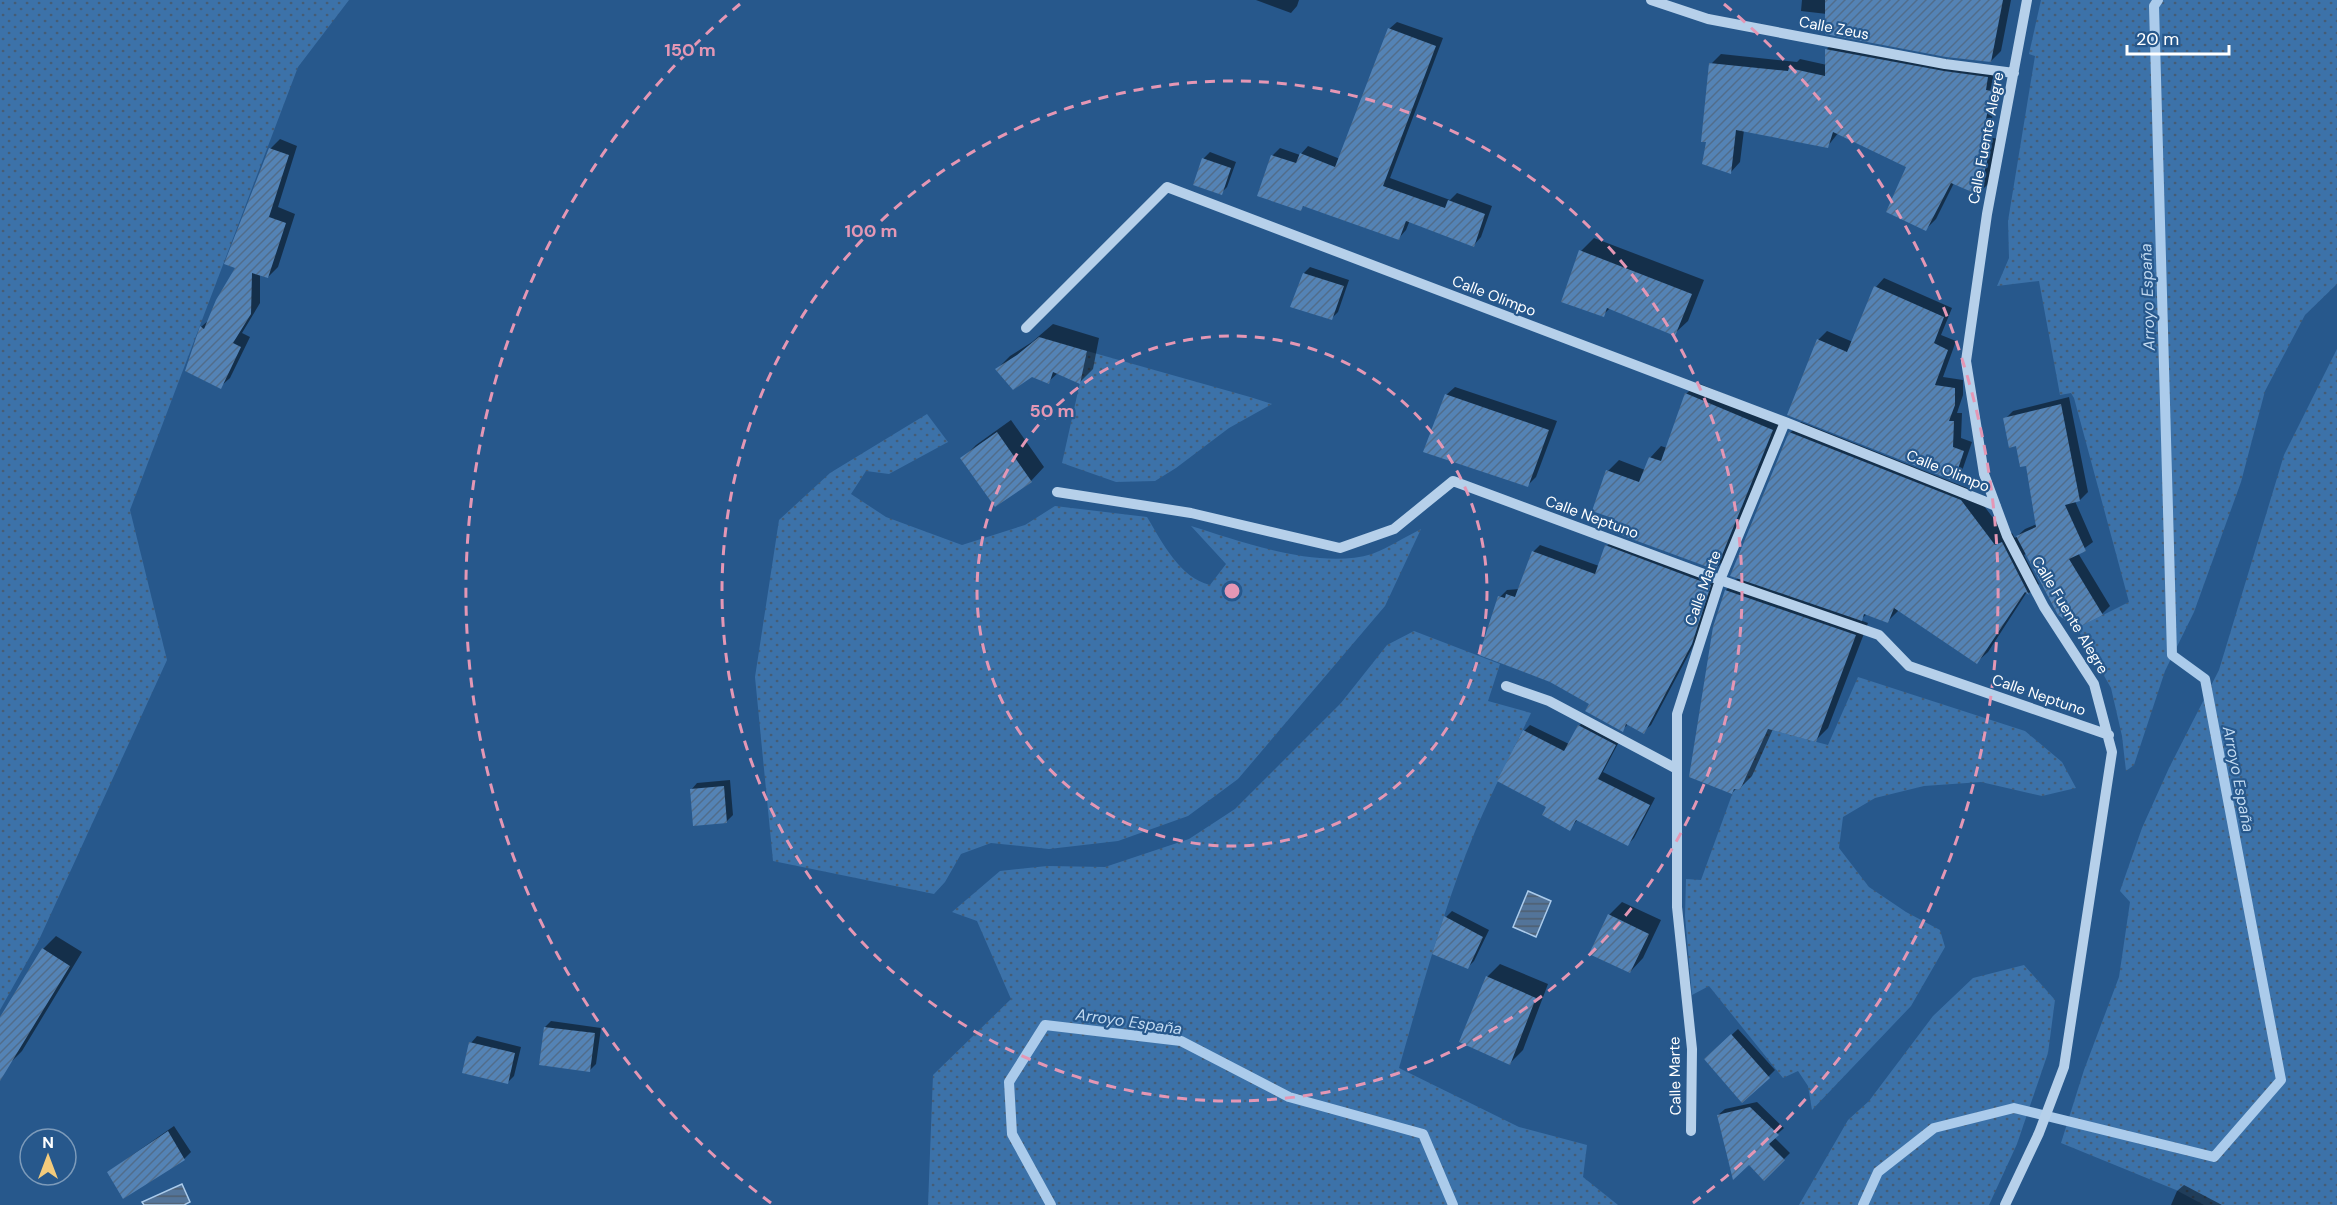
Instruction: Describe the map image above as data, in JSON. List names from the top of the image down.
{
  "streets": {
    "street": [
      "Calle Zeus",
      "Calle Fuente Alegre",
      "Calle Olimpo",
      "Calle Neptuno",
      "Calle Marte"
    ]
  },
  "crossings": [
    ["Calle Zeus", "Calle Fuente Alegre"],
    ["Calle Fuente Alegre", "Calle Olimpo"],
    ["Calle Fuente Alegre", "Calle Neptuno"],
    ["Calle Olimpo", "Calle Marte"],
    ["Calle Neptuno", "Calle Marte"]
  ],
  "water": ["Arroyo España"],
  "scale_bar": "20 m",
  "north": "top",
  "rings": ["150 m", "100 m", "50 m"]
}
